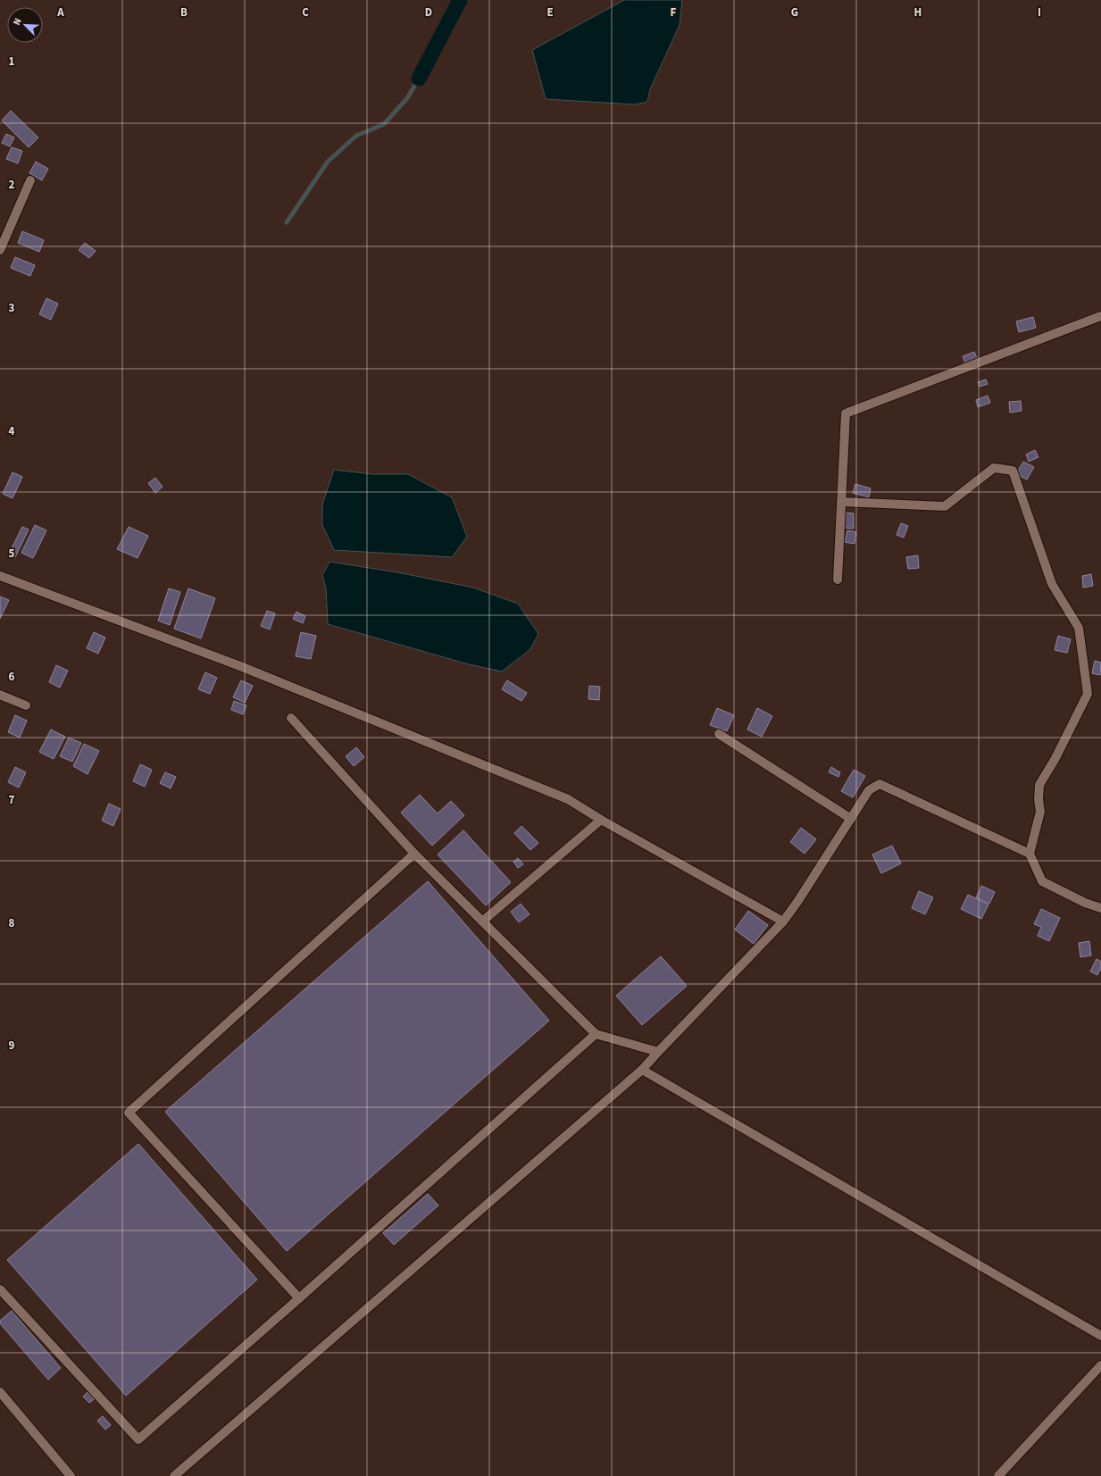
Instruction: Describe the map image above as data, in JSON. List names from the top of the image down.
{
  "north": "top left",
  "grid": {
    "columns": [
      "A",
      "B",
      "C",
      "D",
      "E",
      "F",
      "G",
      "H",
      "I"
    ],
    "rows": [
      "1",
      "2",
      "3",
      "4",
      "5",
      "6",
      "7",
      "8",
      "9"
    ]
  }
}
